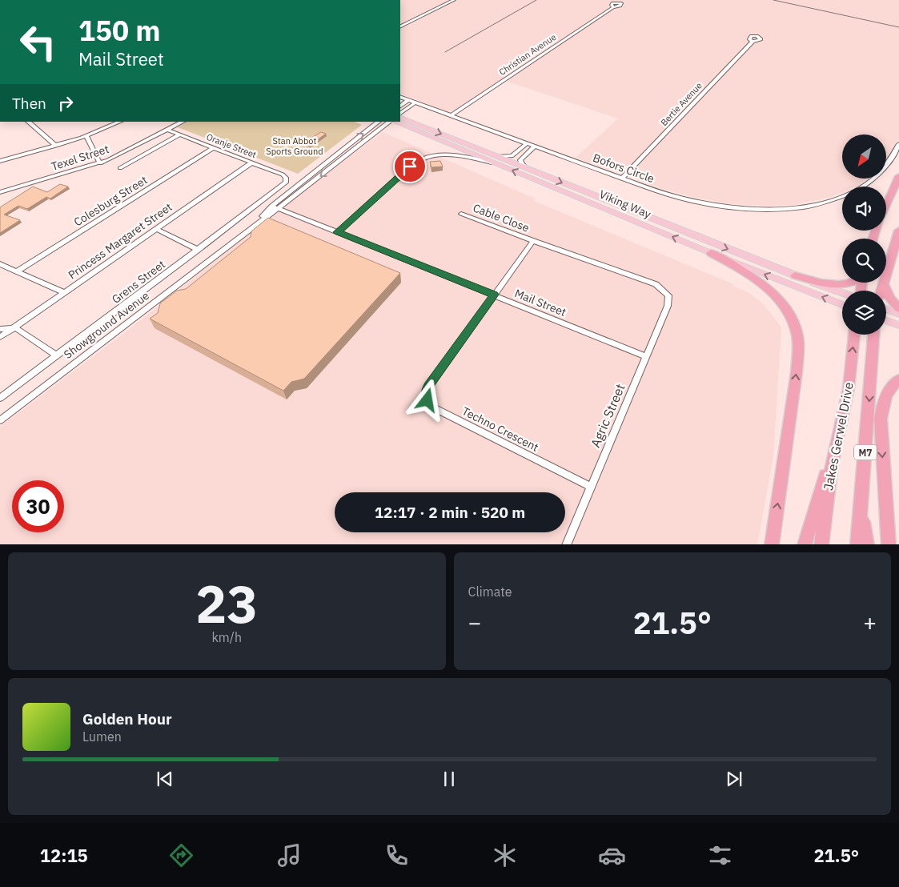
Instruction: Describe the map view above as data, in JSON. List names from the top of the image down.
{
  "streets": {
    "highway": ["Jakes Gerwel Drive", "M7"],
    "main road": ["Viking Way"],
    "street": [
      "Christian Avenue",
      "Bertie Avenue",
      "Oranje Street",
      "Texel Street",
      "Bofors Circle",
      "Colesburg Street",
      "Cable Close",
      "Princess Margaret Street",
      "Grens Street",
      "Mail Street",
      "Showground Avenue",
      "Agric Street",
      "Techno Crescent"
    ]
  },
  "crossings": [
    ["Christian Avenue", "Bofors Circle"],
    ["Bertie Avenue", "Bofors Circle"],
    ["Oranje Street", "Texel Street"],
    ["Oranje Street", "Colesburg Street"],
    ["Oranje Street", "Princess Margaret Street"],
    ["Oranje Street", "Grens Street"],
    ["Cable Close", "Agric Street"],
    ["Cable Close", "Techno Crescent"],
    ["Mail Street", "Showground Avenue"],
    ["Mail Street", "Agric Street"],
    ["Mail Street", "Techno Crescent"],
    ["Agric Street", "Techno Crescent"]
  ],
  "parks": ["Stan Abbot Sports Ground"],
  "north": "bottom left",
  "page": {
    "turn": ["150 m", "Mail Street"],
    "then": "Then",
    "limit": "30",
    "trip": "12:17 · 2 min · 520 m",
    "tile": [
      ["23", "km/h"],
      "Climate"
    ],
    "heat": ["−", "21.5°", "+"],
    "song": ["Golden Hour", "Lumen"],
    "tabs": ["12:15", "21.5°"]
  }
}
